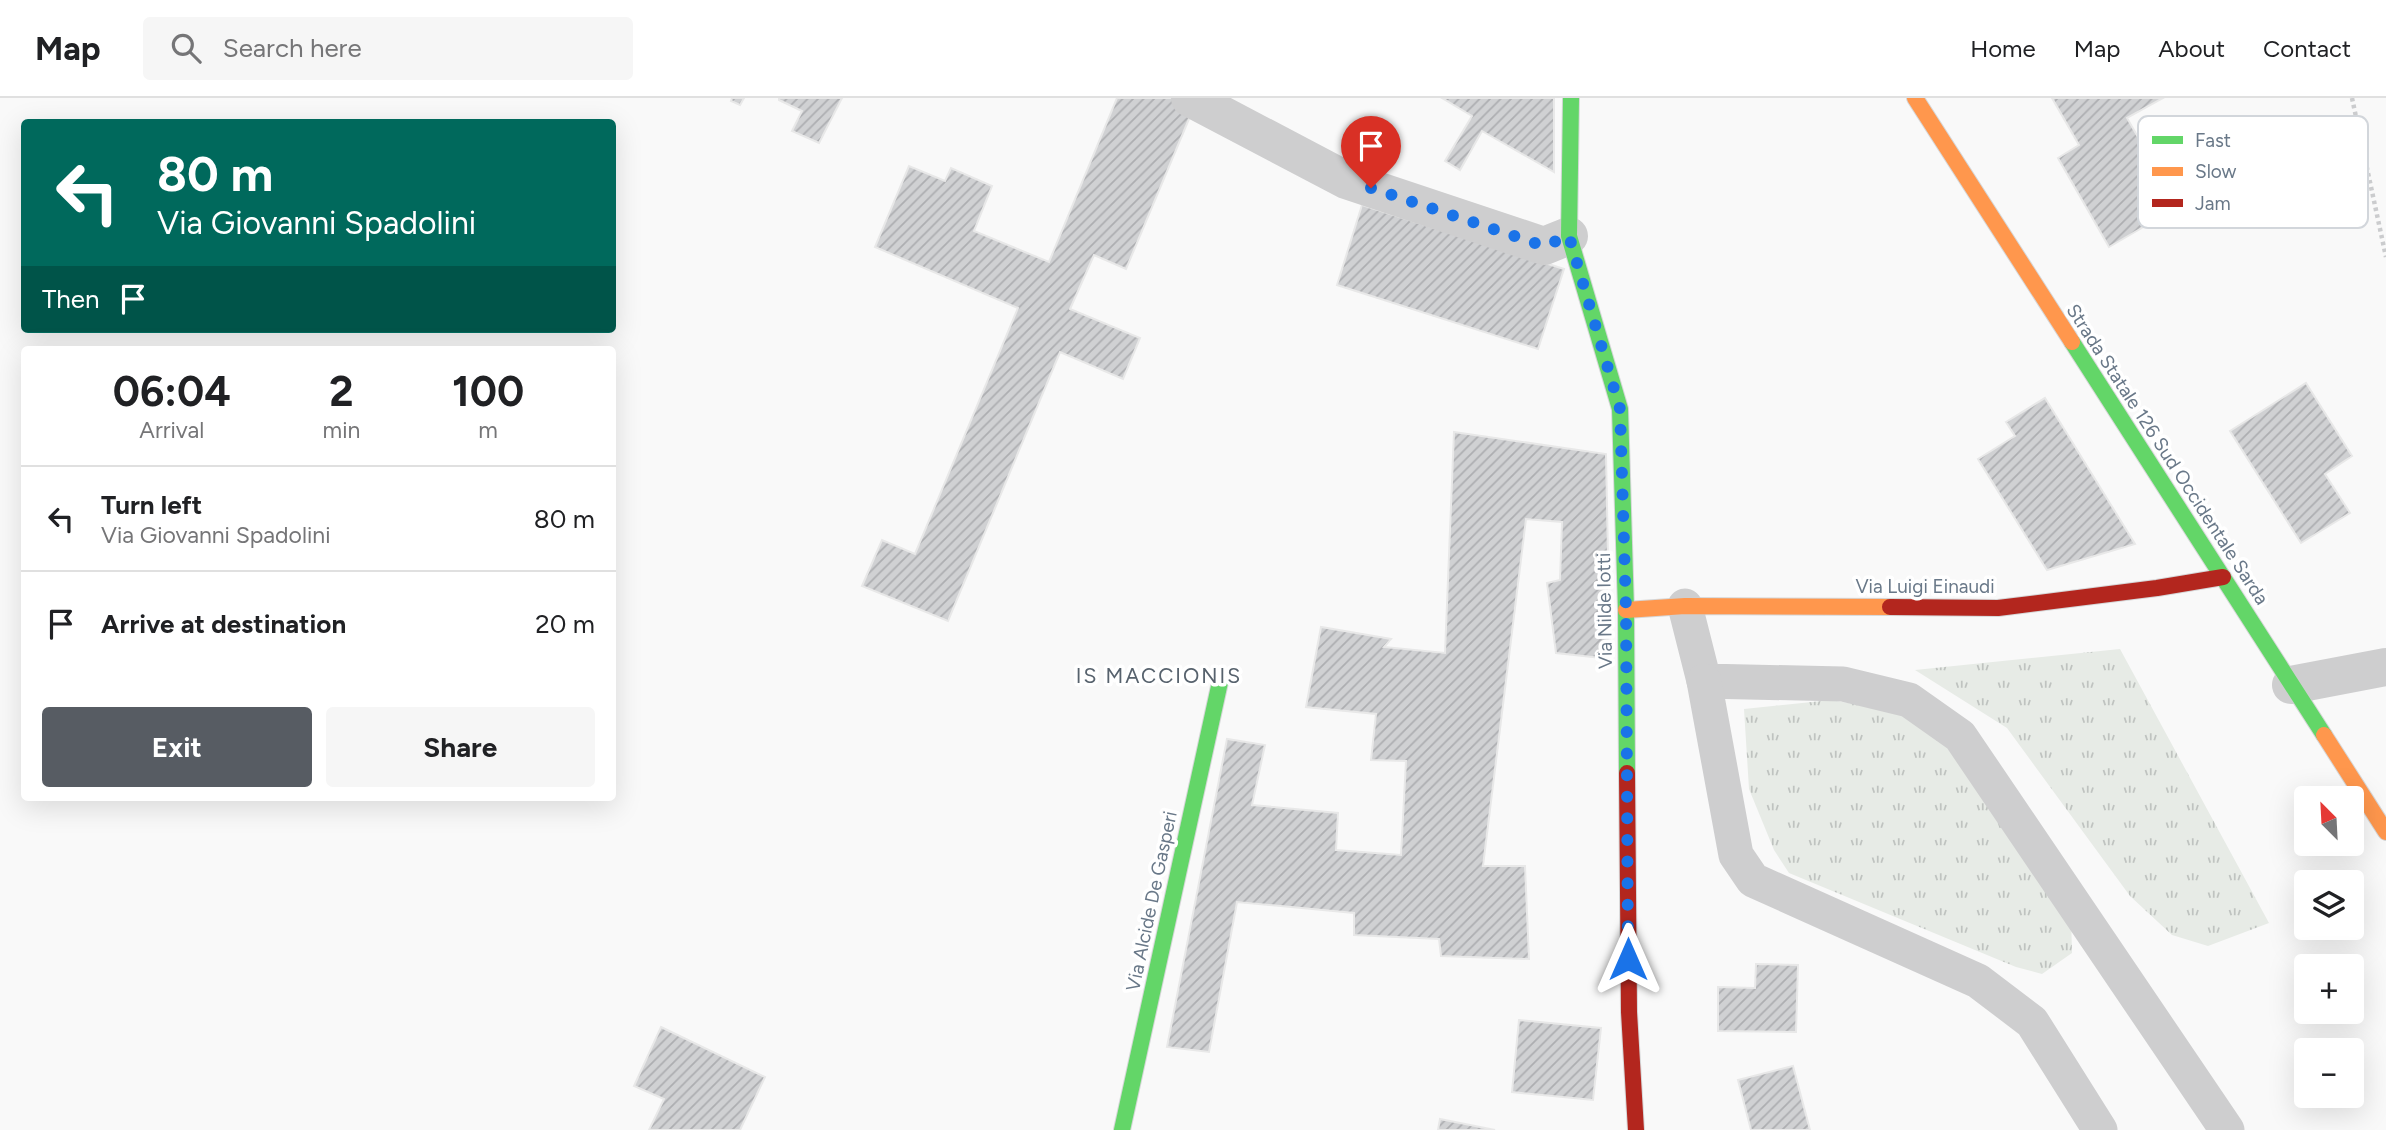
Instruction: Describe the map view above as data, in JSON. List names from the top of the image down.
{
  "streets": {
    "street": [
      "Strada Statale 126 Sud Occidentale Sarda",
      "Via Luigi Einaudi",
      "Via Nilde Iotti",
      "Via Alcide De Gasperi"
    ]
  },
  "crossings": [
    ["Strada Statale 126 Sud Occidentale Sarda", "Via Luigi Einaudi"],
    ["Via Luigi Einaudi", "Via Nilde Iotti"]
  ],
  "districts": ["IS MACCIONIS"],
  "legend": ["Fast", "Slow", "Jam"],
  "north": "top left",
  "page": {
    "header": "Map",
    "search": "Search here",
    "nav": [
      "Home",
      "Map",
      "About",
      "Contact"
    ],
    "turn": ["80 m", "Via Giovanni Spadolini"],
    "then": "Then",
    "eta": [
      "06:04",
      "Arrival",
      "2",
      "min",
      "100",
      "m"
    ],
    "list": [
      {
        "name": "Turn left",
        "note": "Via Giovanni Spadolini",
        "value": "80 m"
      },
      {
        "name": "Arrive at destination",
        "value": "20 m"
      }
    ],
    "buttons": ["Exit", "Share"],
    "map_buttons": ["+", "−"]
  }
}
